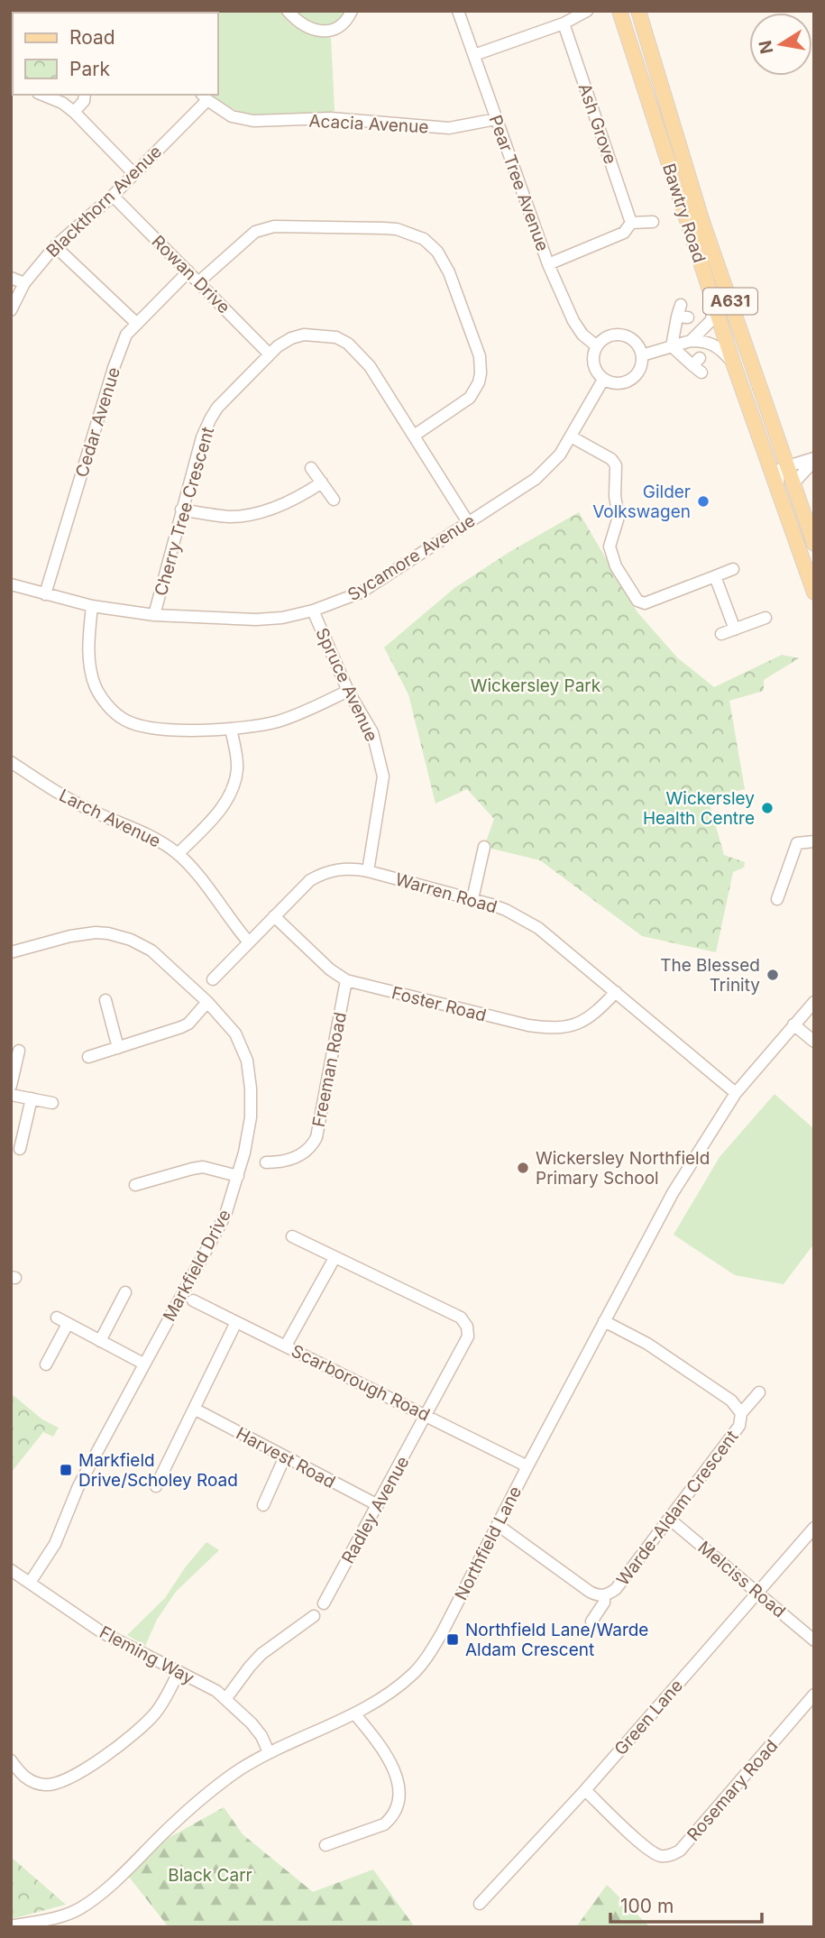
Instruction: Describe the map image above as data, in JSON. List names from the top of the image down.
{
  "streets": {
    "main road": ["Bawtry Road", "A631"],
    "street": [
      "Acacia Avenue",
      "Ash Grove",
      "Pear Tree Avenue",
      "Blackthorn Avenue",
      "Rowan Drive",
      "Cedar Avenue",
      "Cherry Tree Crescent",
      "Sycamore Avenue",
      "Spruce Avenue",
      "Larch Avenue",
      "Warren Road",
      "Foster Road",
      "Freeman Road",
      "Markfield Drive",
      "Scarborough Road",
      "Harvest Road",
      "Warde-Aldam Crescent",
      "Radley Avenue",
      "Northfield Lane",
      "Melciss Road",
      "Fleming Way",
      "Green Lane",
      "Rosemary Road"
    ]
  },
  "crossings": [
    ["Acacia Avenue", "Pear Tree Avenue"],
    ["Acacia Avenue", "Blackthorn Avenue"],
    ["Pear Tree Avenue", "Sycamore Avenue"],
    ["Blackthorn Avenue", "Rowan Drive"],
    ["Rowan Drive", "Cedar Avenue"],
    ["Rowan Drive", "Cherry Tree Crescent"],
    ["Cedar Avenue", "Sycamore Avenue"],
    ["Cherry Tree Crescent", "Sycamore Avenue"],
    ["Sycamore Avenue", "Spruce Avenue"],
    ["Spruce Avenue", "Warren Road"],
    ["Larch Avenue", "Warren Road"],
    ["Warren Road", "Foster Road"],
    ["Warren Road", "Northfield Lane"],
    ["Foster Road", "Freeman Road"],
    ["Markfield Drive", "Fleming Way"],
    ["Scarborough Road", "Radley Avenue"],
    ["Scarborough Road", "Northfield Lane"],
    ["Harvest Road", "Radley Avenue"],
    ["Warde-Aldam Crescent", "Northfield Lane"],
    ["Warde-Aldam Crescent", "Melciss Road"],
    ["Northfield Lane", "Fleming Way"],
    ["Melciss Road", "Green Lane"],
    ["Green Lane", "Rosemary Road"]
  ],
  "parks": ["Wickersley Park", "Black Carr"],
  "places": {
    "other": [
      "Gilder Volkswagen",
      "Wickersley Health Centre",
      "The Blessed Trinity",
      "Wickersley Northfield Primary School"
    ],
    "transit": ["Markfield Drive/Scholey Road", "Northfield Lane/Warde Aldam Crescent"]
  },
  "legend": ["Road", "Park"],
  "scale_bar": "100 m",
  "north": "left"
}
